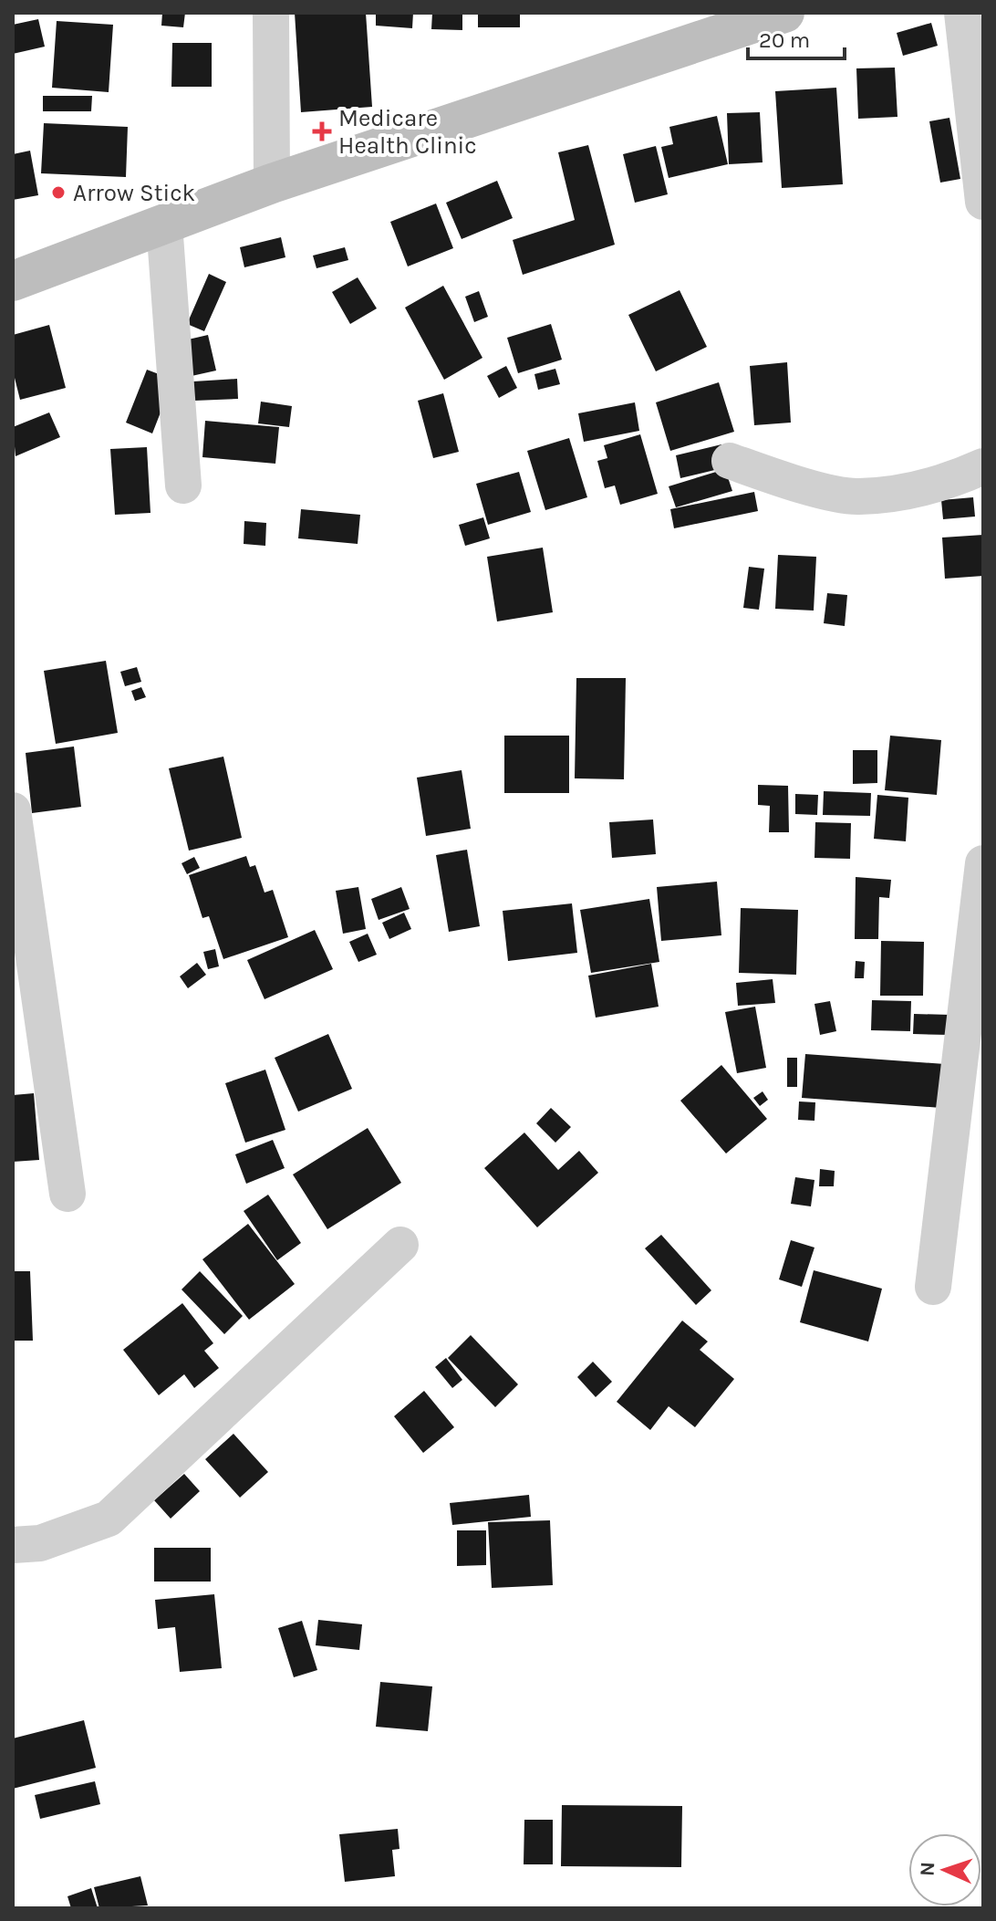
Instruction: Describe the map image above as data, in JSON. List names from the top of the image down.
{
  "places": {
    "health": ["Medicare Health Clinic"],
    "other": ["Arrow Stick"]
  },
  "scale_bar": "20 m",
  "north": "left"
}
